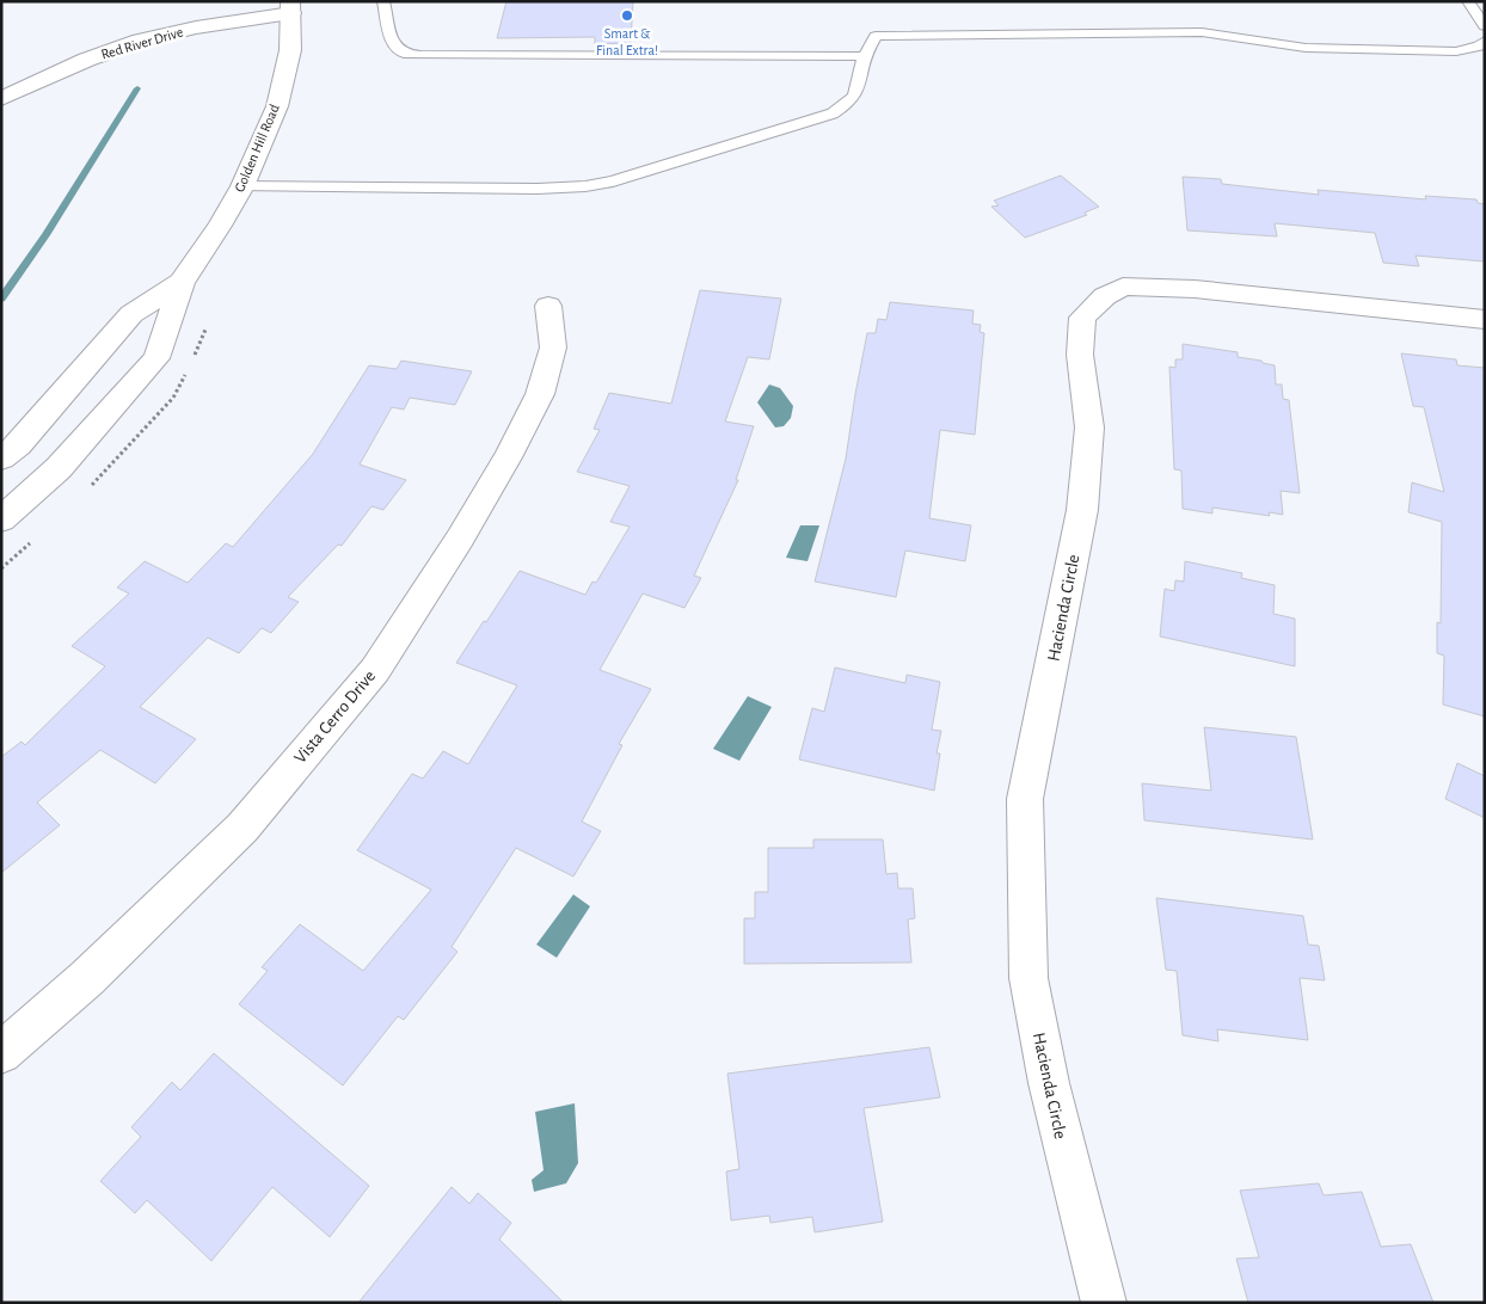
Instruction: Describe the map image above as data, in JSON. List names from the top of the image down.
{
  "streets": {
    "street": [
      "Red River Drive",
      "Golden Hill Road",
      "Hacienda Circle",
      "Vista Cerro Drive"
    ]
  },
  "crossings": [
    ["Red River Drive", "Golden Hill Road"]
  ],
  "places": ["Smart & Final Extra!"]
}
